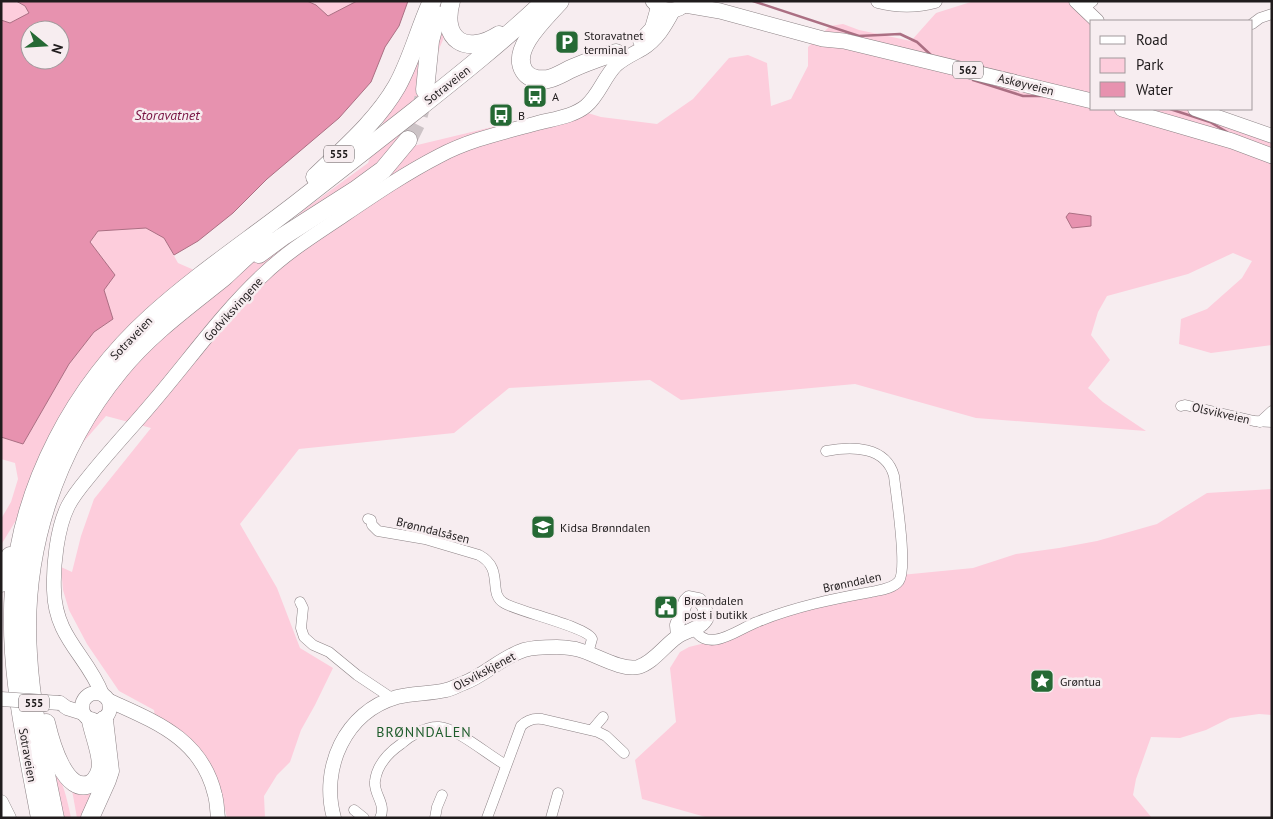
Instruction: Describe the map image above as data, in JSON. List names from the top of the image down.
{
  "streets": {
    "highway": ["Sotraveien", "555"],
    "main road": [
      "562",
      "Askøyveien",
      "Godviksvingene",
      "Olsvikskjenet"
    ],
    "street": ["Olsvikveien", "Brønndalsåsen", "Brønndalen"]
  },
  "crossings": [
    ["562", "Askøyveien"],
    ["562", "Godviksvingene"],
    ["Askøyveien", "Godviksvingene"],
    ["Sotraveien", "555"],
    ["555", "Godviksvingene"],
    ["Brønndalsåsen", "Olsvikskjenet"],
    ["Brønndalen", "Olsvikskjenet"]
  ],
  "districts": ["BRØNNDALEN"],
  "water": ["Storavatnet"],
  "places": {
    "parking": ["Storavatnet terminal"],
    "bus stop": ["A", "B"],
    "school or university": ["Kidsa Brønndalen"],
    "public building": ["Brønndalen post i butikk"],
    "place": ["Grøntua"]
  },
  "legend": ["Road", "Park", "Water"],
  "north": "right"
}
